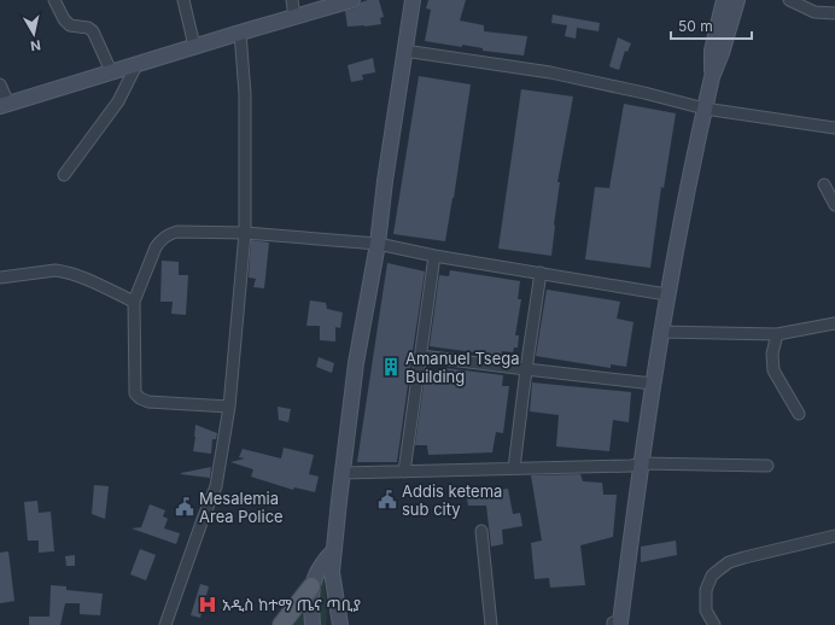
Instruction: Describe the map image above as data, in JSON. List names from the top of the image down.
{
  "places": {
    "building": ["Amanuel Tsega Building"],
    "public building": ["Addis ketema sub city", "Mesalemia Area Police"],
    "hospital": ["አዲስ ከተማ ጤና ጣቢያ"]
  },
  "scale_bar": "50 m",
  "north": "bottom"
}
